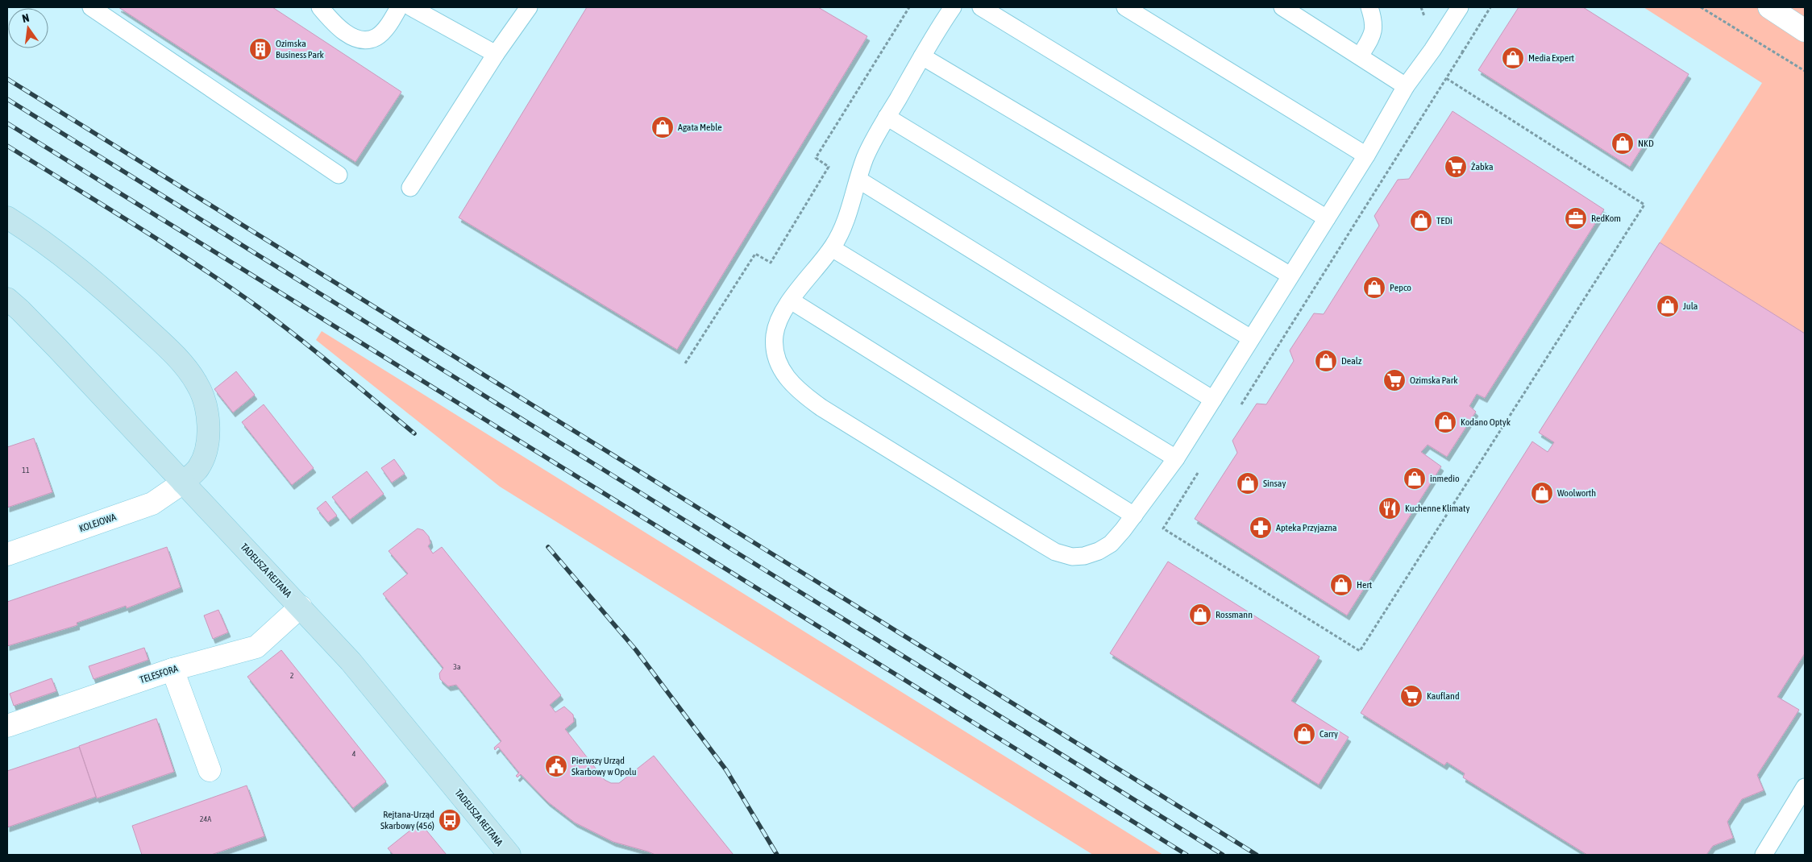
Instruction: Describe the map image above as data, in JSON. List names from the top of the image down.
{
  "streets": {
    "street": ["KOLEJOWA", "TADEUSZA REJTANA", "TELESFORA"]
  },
  "crossings": [
    ["KOLEJOWA", "TADEUSZA REJTANA"],
    ["TADEUSZA REJTANA", "TELESFORA"]
  ],
  "places": {
    "building": ["Ozimska Business Park"],
    "shop": [
      "Media Expert",
      "Agata Meble",
      "NKD",
      "TEDi",
      "Pepco",
      "Jula",
      "Dealz",
      "Kodano Optyk",
      "inmedio",
      "Sinsay",
      "Woolworth",
      "Hert",
      "Rossmann",
      "Carry"
    ],
    "supermarket": ["Żabka", "Ozimska Park", "Kaufland"],
    "office": ["RedKom"],
    "restaurant": ["Kuchenne Klimaty"],
    "pharmacy": ["Apteka Przyjazna"],
    "public building": ["Pierwszy Urząd Skarbowy w Opolu"],
    "bus stop": ["Rejtana-Urząd Skarbowy (456)"]
  },
  "house_numbers": [
    "11",
    "3a",
    "2",
    "4",
    "24A"
  ],
  "north": "top"
}
